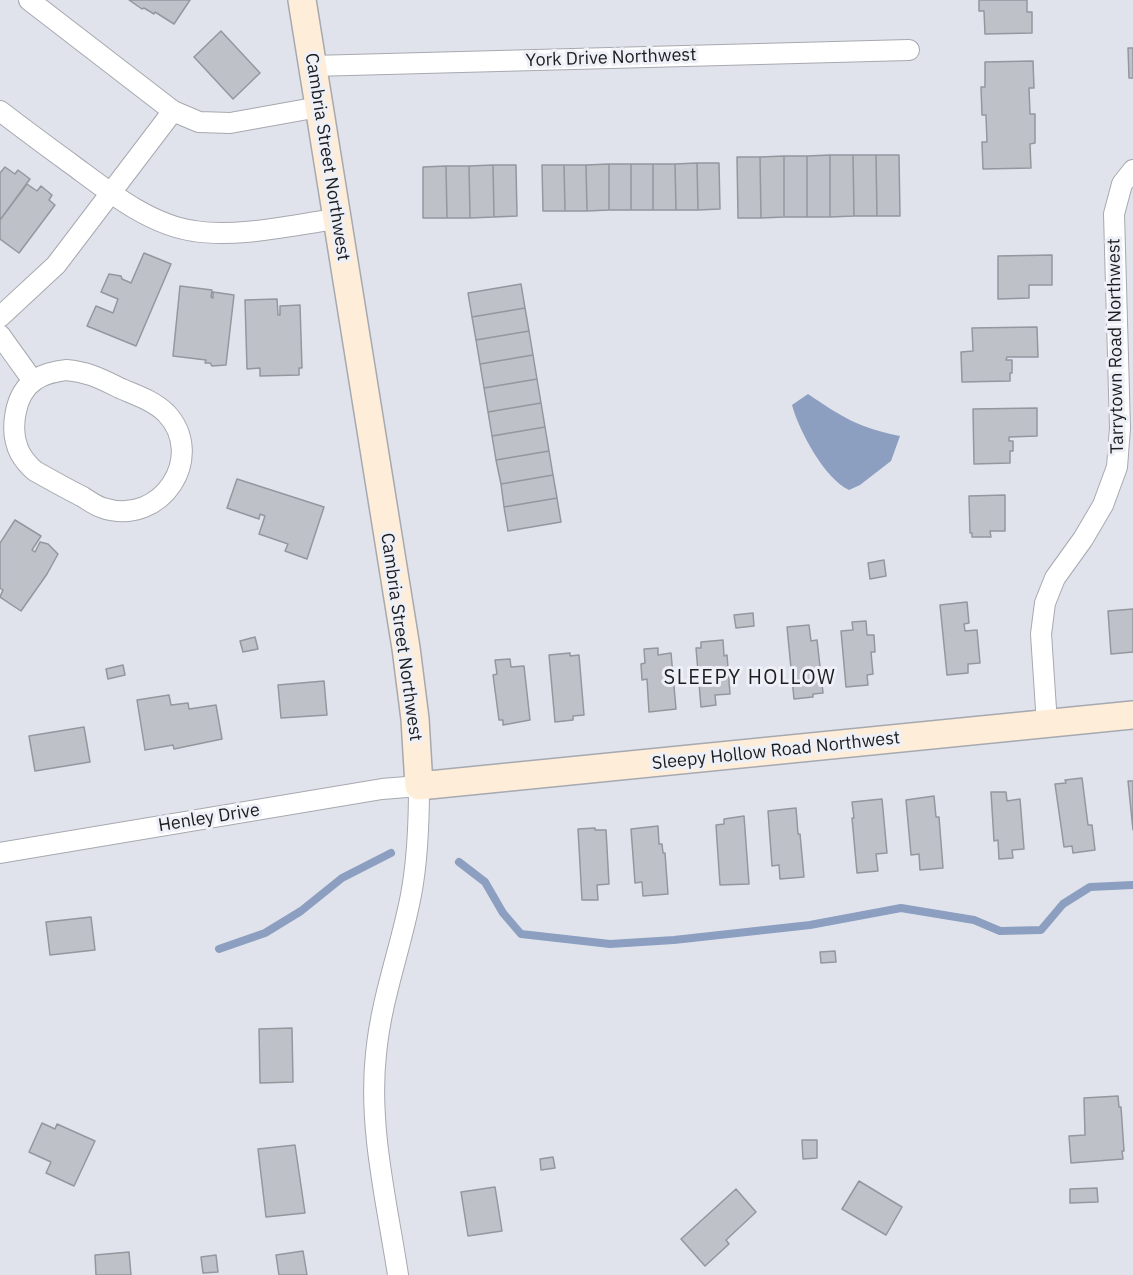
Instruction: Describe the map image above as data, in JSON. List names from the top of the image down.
{
  "streets": {
    "street": [
      "York Drive Northwest",
      "Cambria Street Northwest",
      "Tarrytown Road Northwest",
      "Sleepy Hollow Road Northwest",
      "Henley Drive"
    ]
  },
  "crossings": [
    ["York Drive Northwest", "Cambria Street Northwest"],
    ["Cambria Street Northwest", "Sleepy Hollow Road Northwest"],
    ["Cambria Street Northwest", "Henley Drive"],
    ["Tarrytown Road Northwest", "Sleepy Hollow Road Northwest"],
    ["Sleepy Hollow Road Northwest", "Henley Drive"]
  ],
  "districts": ["SLEEPY HOLLOW"]
}
